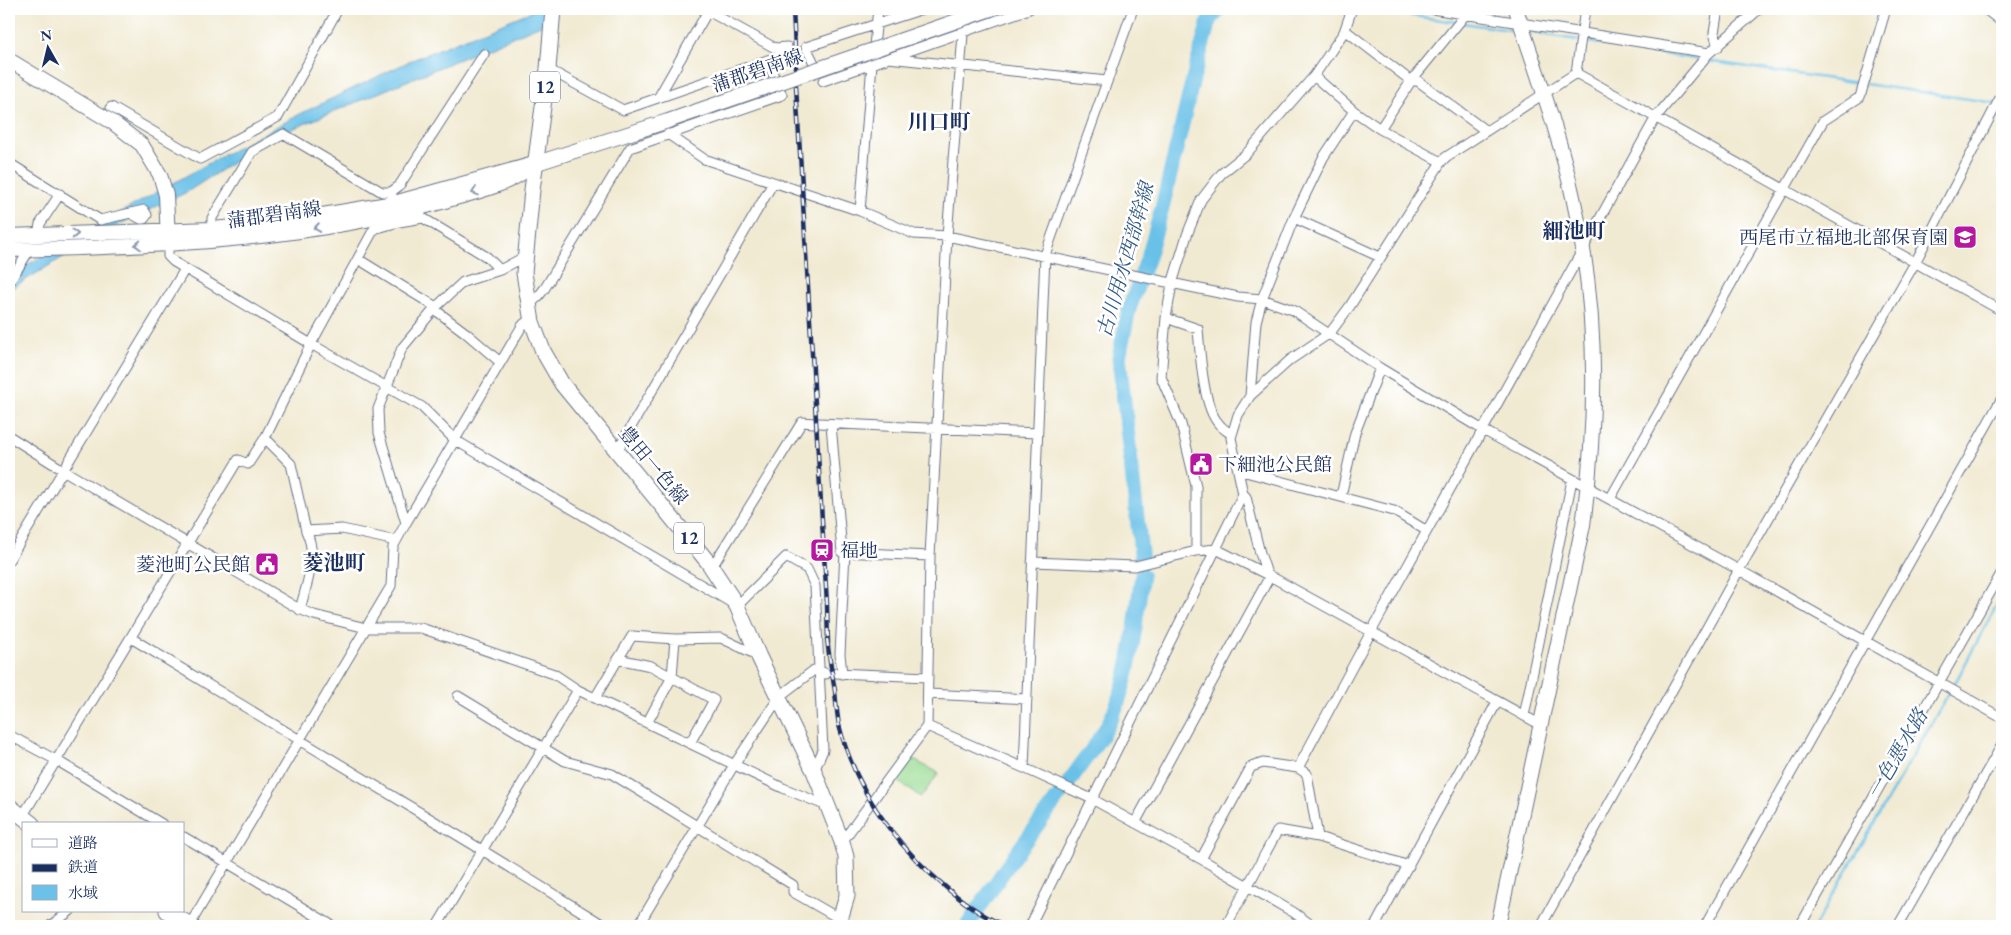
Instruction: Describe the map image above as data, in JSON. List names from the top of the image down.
{
  "streets": {
    "main road": ["蒲郡碧南線", "12", "豊田一色線"]
  },
  "crossings": [
    ["蒲郡碧南線", "豊田一色線"]
  ],
  "districts": ["川口町", "細池町", "菱池町"],
  "water": ["古川用水西部幹線", "一色悪水路"],
  "places": {
    "school or university": ["西尾市立福地北部保育園"],
    "public building": ["下細池公民館", "菱池町公民館"],
    "station": ["福地"]
  },
  "legend": ["道路", "鉄道", "水域"],
  "north": "top"
}
